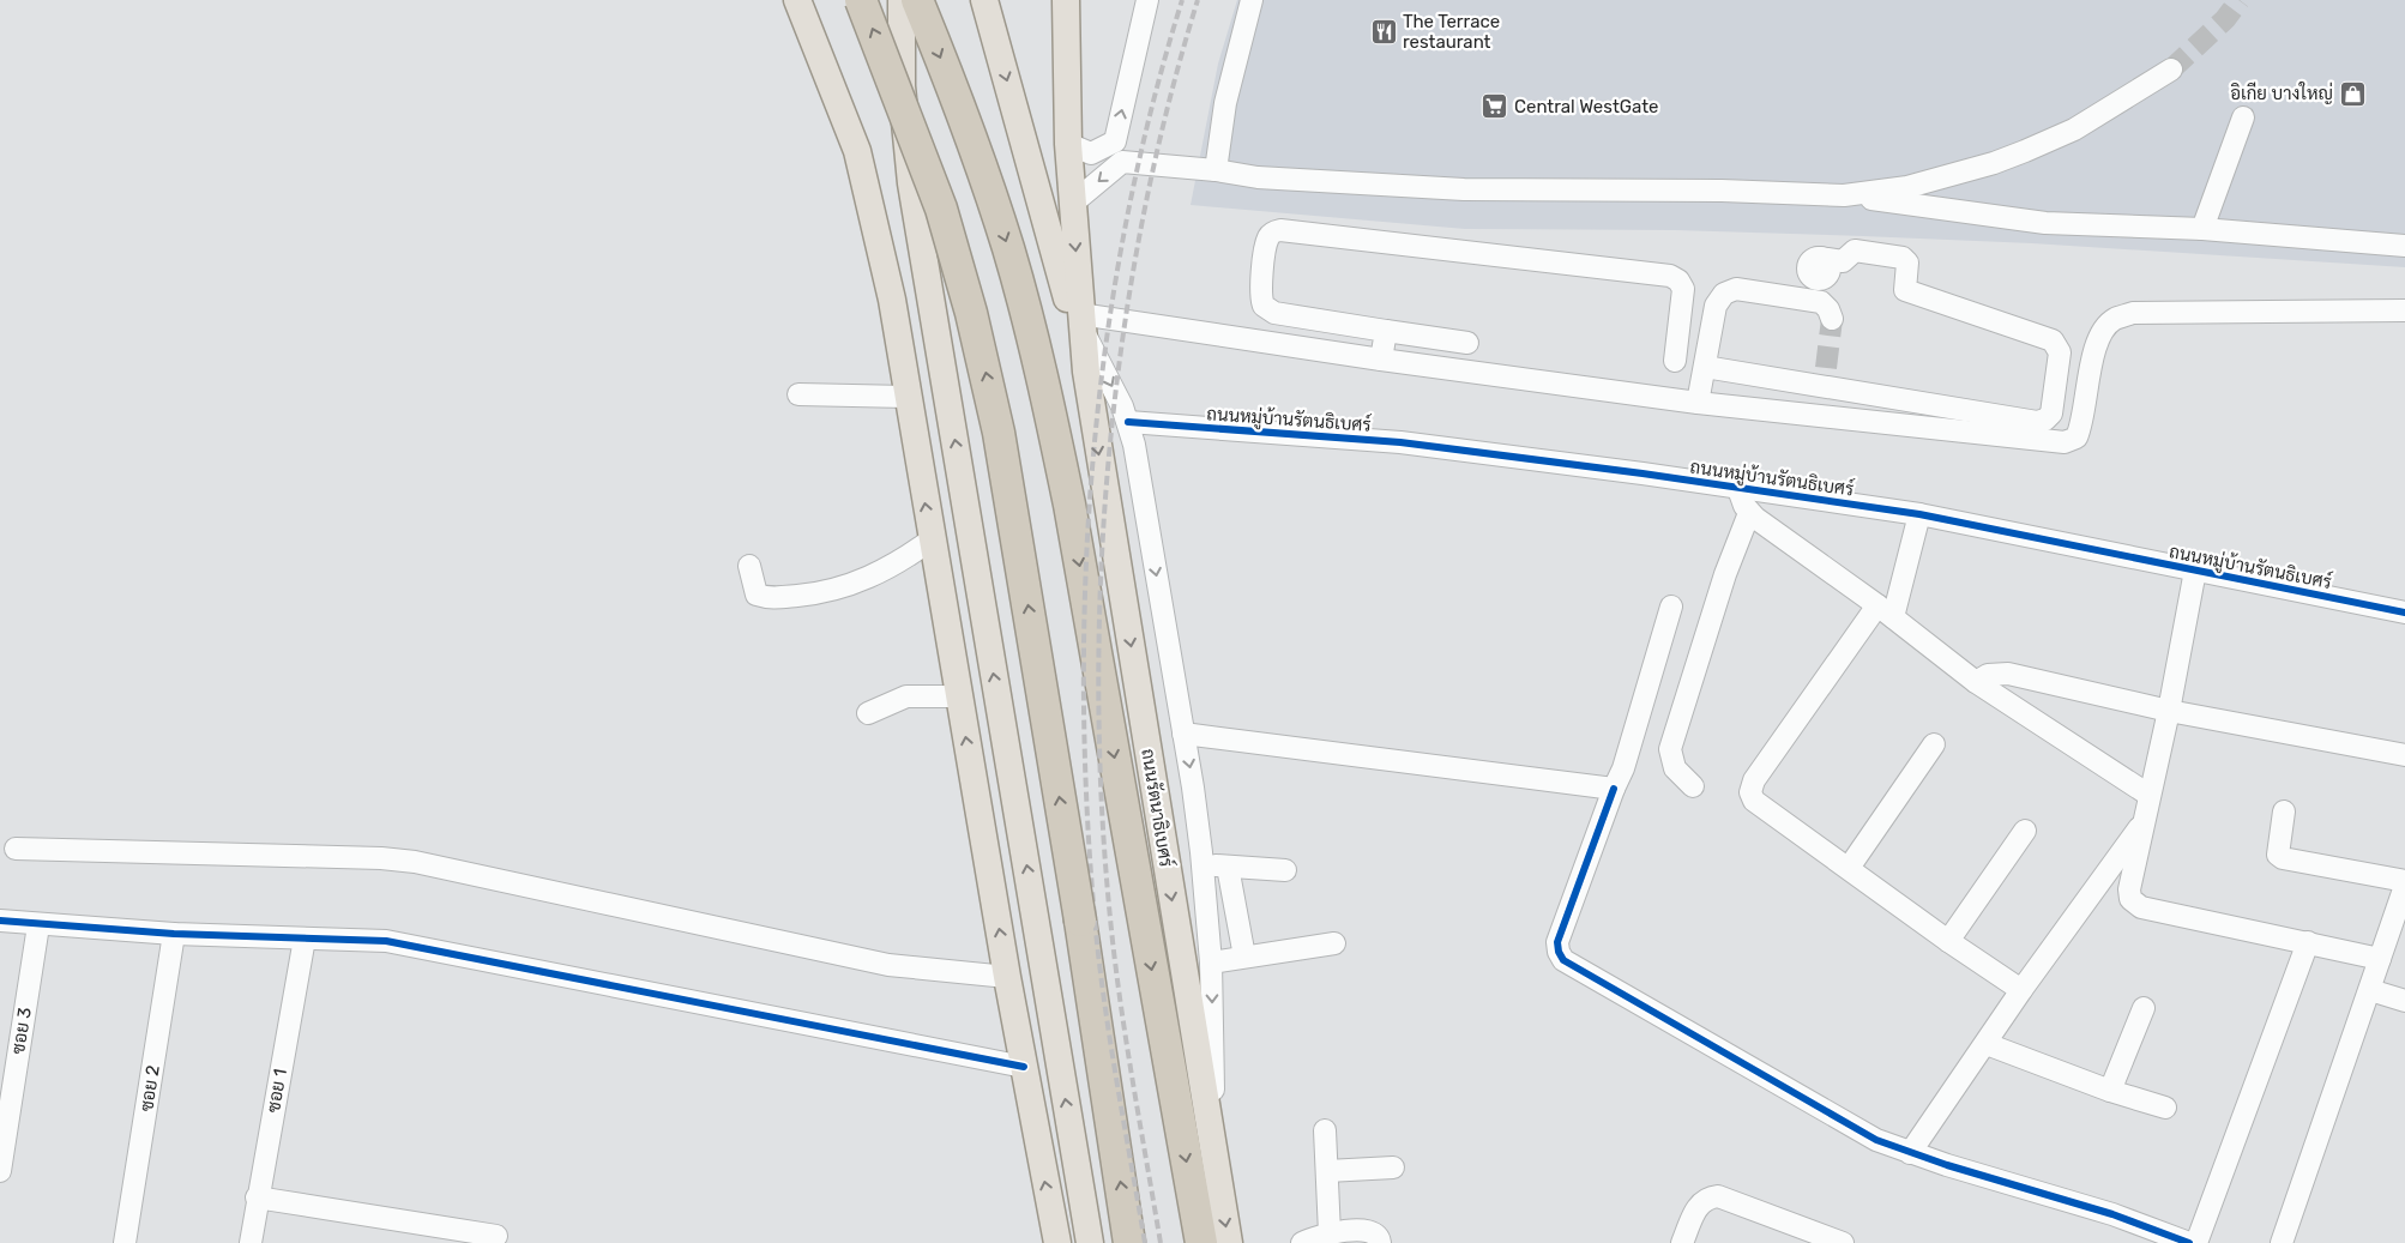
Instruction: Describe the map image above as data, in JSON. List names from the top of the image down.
{
  "streets": {
    "main road": ["ถนนรัตนาธิเบศร์"],
    "street": [
      "ถนนหมู่บ้านรัตนธิเบศร์",
      "ซอย 3",
      "ซอย 2",
      "ซอย 1"
    ]
  },
  "places": {
    "restaurant": ["The Terrace restaurant"],
    "shop": ["อิเกีย บางใหญ่"],
    "supermarket": ["Central WestGate"]
  }
}
